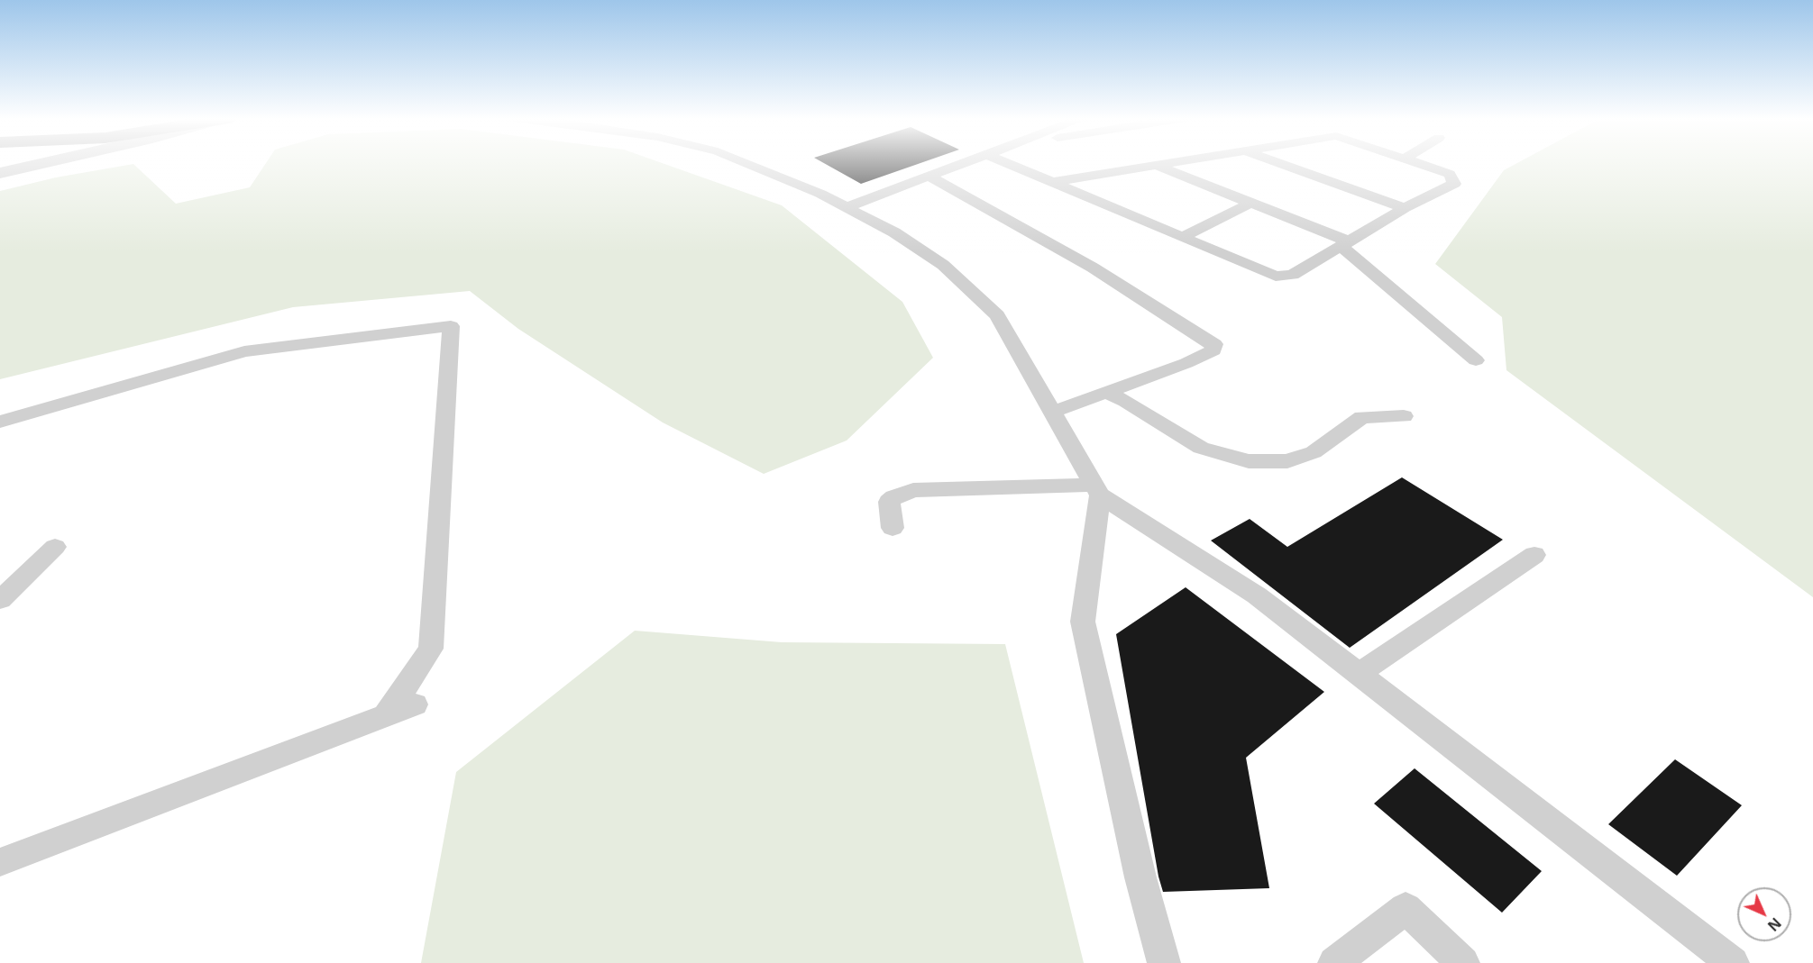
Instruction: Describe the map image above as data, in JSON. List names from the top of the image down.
{
  "north": "bottom right"
}
